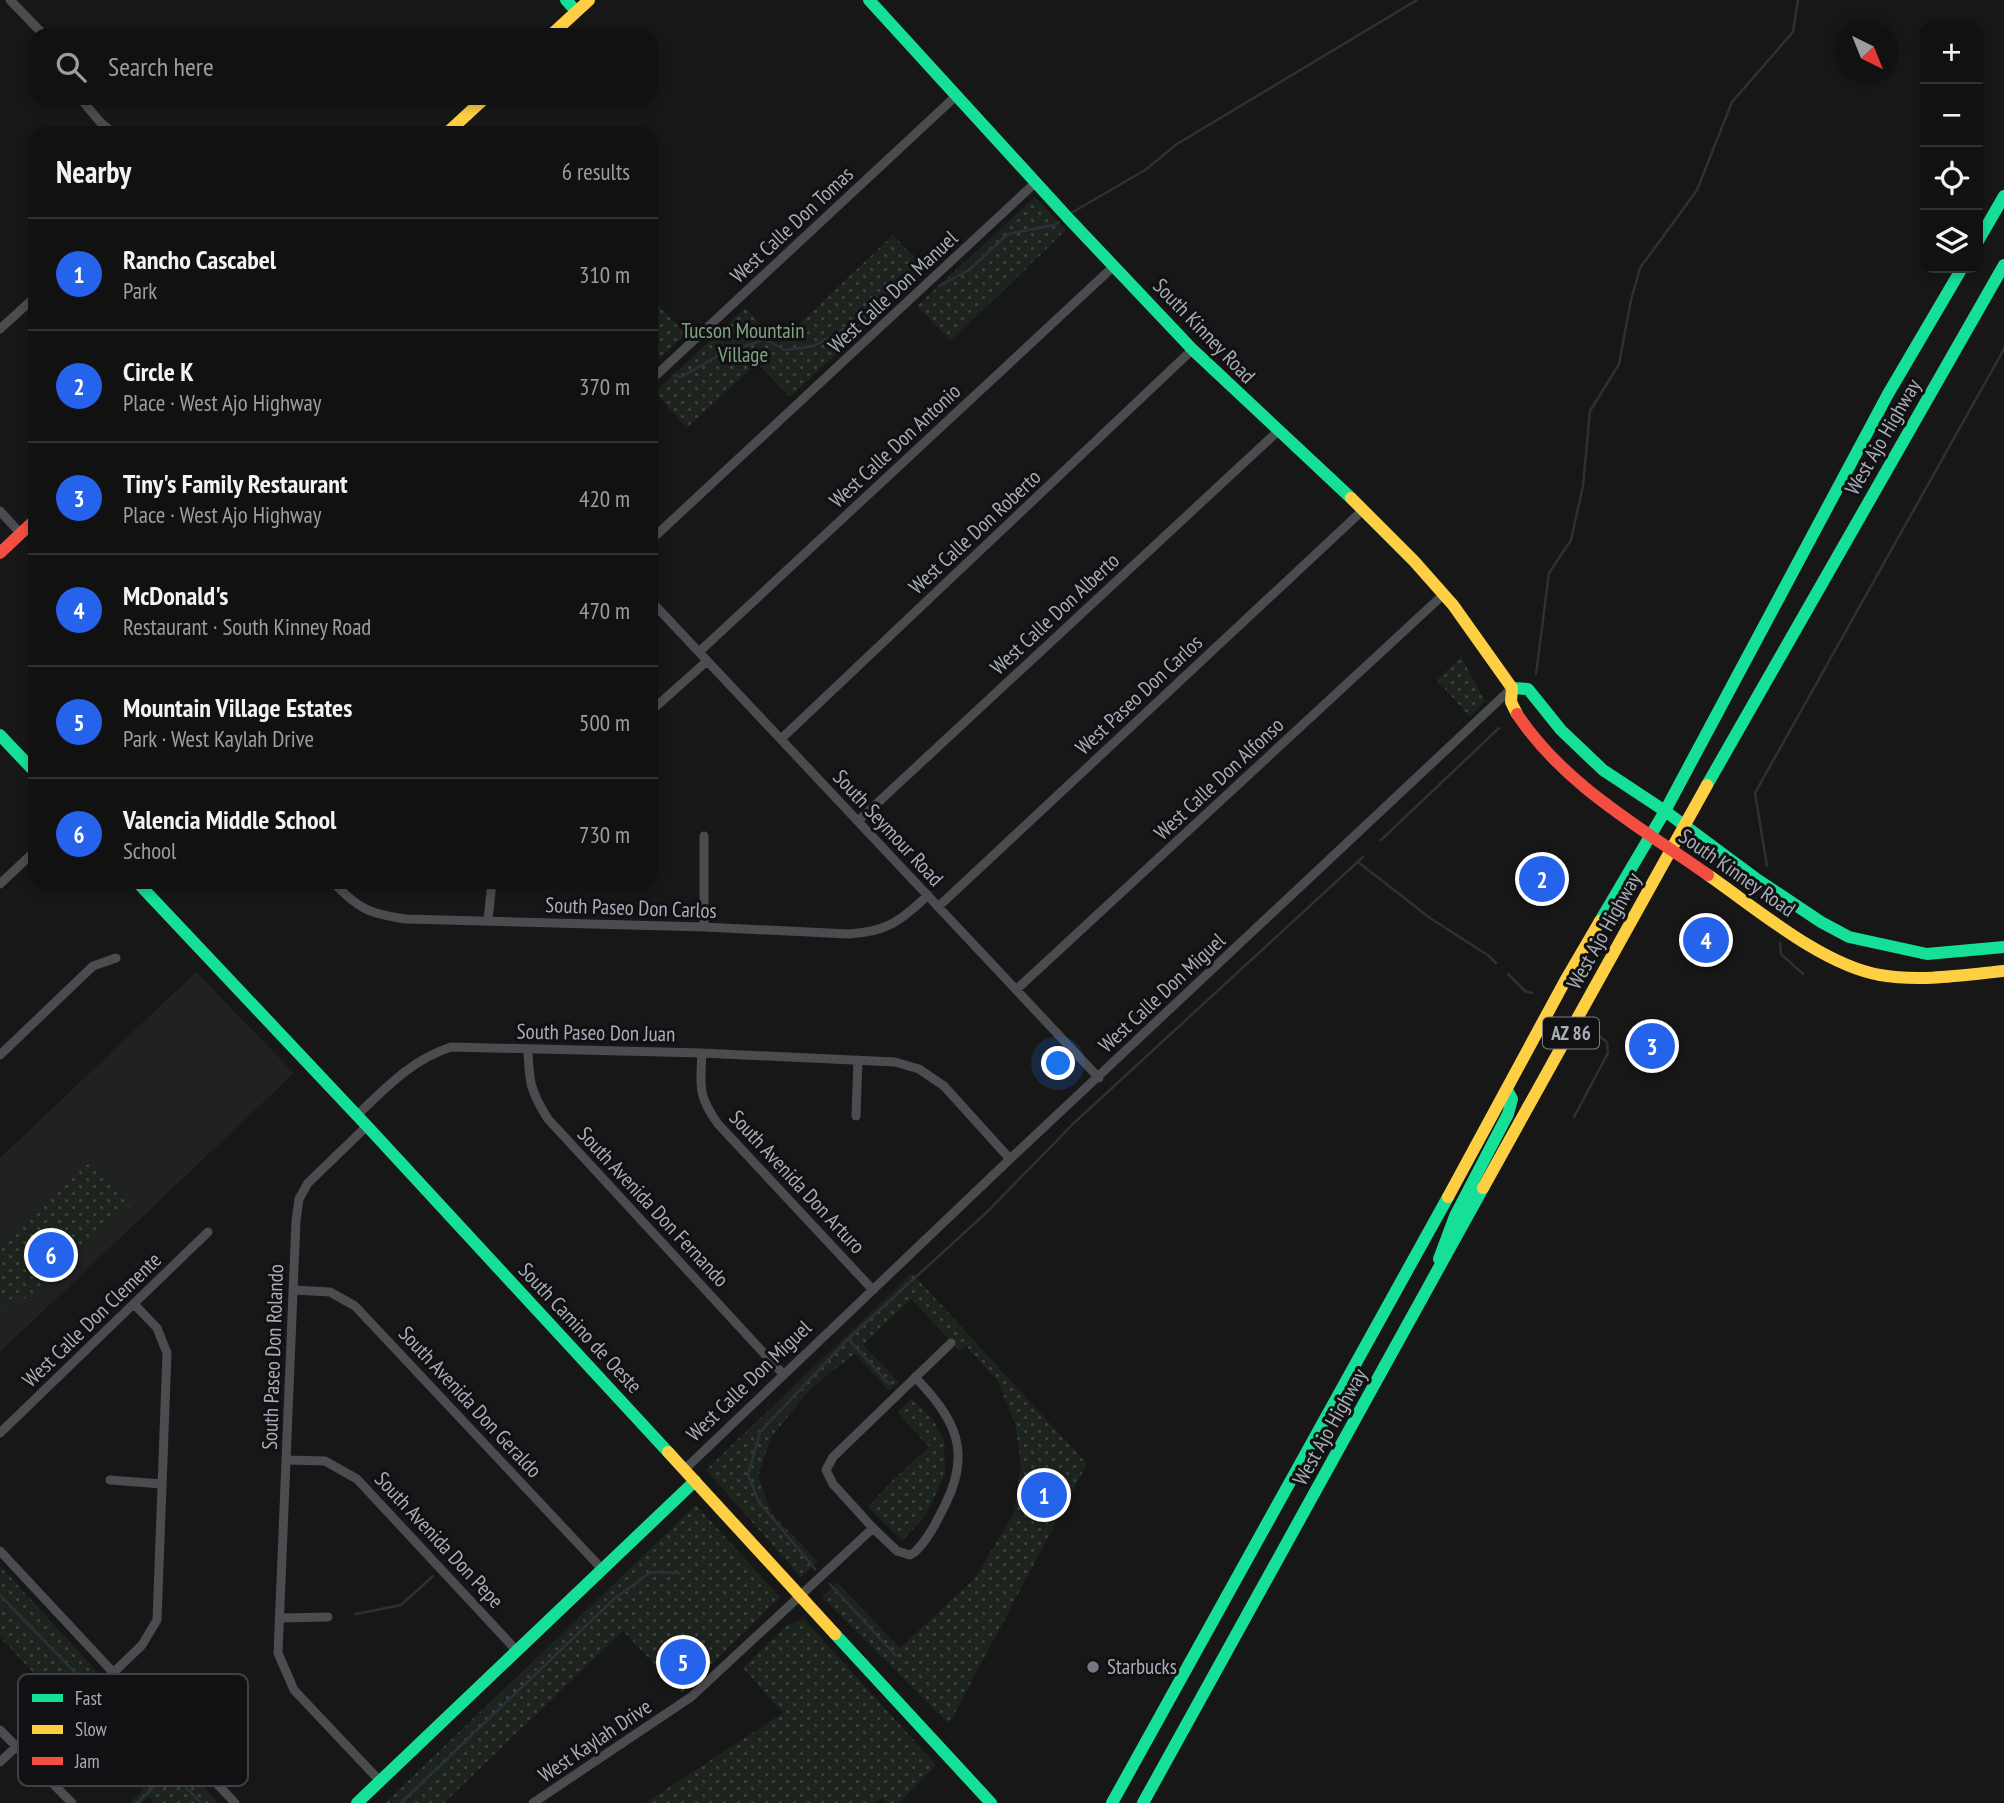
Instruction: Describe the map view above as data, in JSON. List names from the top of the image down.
{
  "streets": {
    "main road": [
      "South Kinney Road",
      "West Ajo Highway",
      "AZ 86",
      "South Camino de Oeste"
    ],
    "street": [
      "West Calle Don Tomas",
      "West Calle Don Manuel",
      "West Calle Don Antonio",
      "West Calle Don Roberto",
      "West Calle Don Alberto",
      "West Paseo Don Carlos",
      "West Calle Don Alfonso",
      "South Seymour Road",
      "South Paseo Don Carlos",
      "West Calle Don Miguel",
      "South Paseo Don Juan",
      "South Avenida Don Arturo",
      "South Avenida Don Fernando",
      "West Calle Don Clemente",
      "South Paseo Don Rolando",
      "South Avenida Don Geraldo",
      "South Avenida Don Pepe",
      "West Kaylah Drive"
    ]
  },
  "crossings": [
    ["West Calle Don Tomas", "South Kinney Road"],
    ["West Calle Don Manuel", "South Kinney Road"],
    ["South Kinney Road", "West Ajo Highway"],
    ["South Kinney Road", "West Calle Don Antonio"],
    ["South Kinney Road", "West Calle Don Roberto"],
    ["South Kinney Road", "West Calle Don Alberto"],
    ["South Kinney Road", "West Paseo Don Carlos"],
    ["South Kinney Road", "West Calle Don Alfonso"],
    ["South Kinney Road", "West Calle Don Miguel"],
    ["West Calle Don Antonio", "South Seymour Road"],
    ["West Calle Don Roberto", "South Seymour Road"],
    ["West Calle Don Alberto", "South Seymour Road"],
    ["West Paseo Don Carlos", "South Seymour Road"],
    ["West Calle Don Alfonso", "South Seymour Road"],
    ["South Seymour Road", "South Paseo Don Carlos"],
    ["South Seymour Road", "West Calle Don Miguel"],
    ["West Calle Don Miguel", "South Paseo Don Juan"],
    ["West Calle Don Miguel", "South Avenida Don Arturo"],
    ["West Calle Don Miguel", "South Avenida Don Fernando"],
    ["West Calle Don Miguel", "South Camino de Oeste"],
    ["South Paseo Don Juan", "South Avenida Don Arturo"],
    ["South Paseo Don Juan", "South Avenida Don Fernando"],
    ["South Paseo Don Juan", "South Camino de Oeste"],
    ["South Camino de Oeste", "South Paseo Don Rolando"],
    ["South Camino de Oeste", "West Kaylah Drive"],
    ["South Paseo Don Rolando", "South Avenida Don Geraldo"],
    ["South Paseo Don Rolando", "South Avenida Don Pepe"]
  ],
  "parks": ["Tucson Mountain Village"],
  "places": ["Starbucks"],
  "legend": ["Fast", "Slow", "Jam"],
  "north": "bottom right",
  "page": {
    "map_buttons": ["+", "−"],
    "search": "Search here",
    "heading": ["Nearby", "6 results"],
    "list": [
      {
        "mark": "1",
        "name": "Rancho Cascabel",
        "note": "Park",
        "value": "310 m"
      },
      {
        "mark": "2",
        "name": "Circle K",
        "note": "Place · West Ajo Highway",
        "value": "370 m"
      },
      {
        "mark": "3",
        "name": "Tiny's Family Restaurant",
        "note": "Place · West Ajo Highway",
        "value": "420 m"
      },
      {
        "mark": "4",
        "name": "McDonald's",
        "note": "Restaurant · South Kinney Road",
        "value": "470 m"
      },
      {
        "mark": "5",
        "name": "Mountain Village Estates",
        "note": "Park · West Kaylah Drive",
        "value": "500 m"
      },
      {
        "mark": "6",
        "name": "Valencia Middle School",
        "note": "School",
        "value": "730 m"
      }
    ],
    "pins": [
      "2",
      "4",
      "3",
      "6",
      "1",
      "5"
    ]
  }
}
